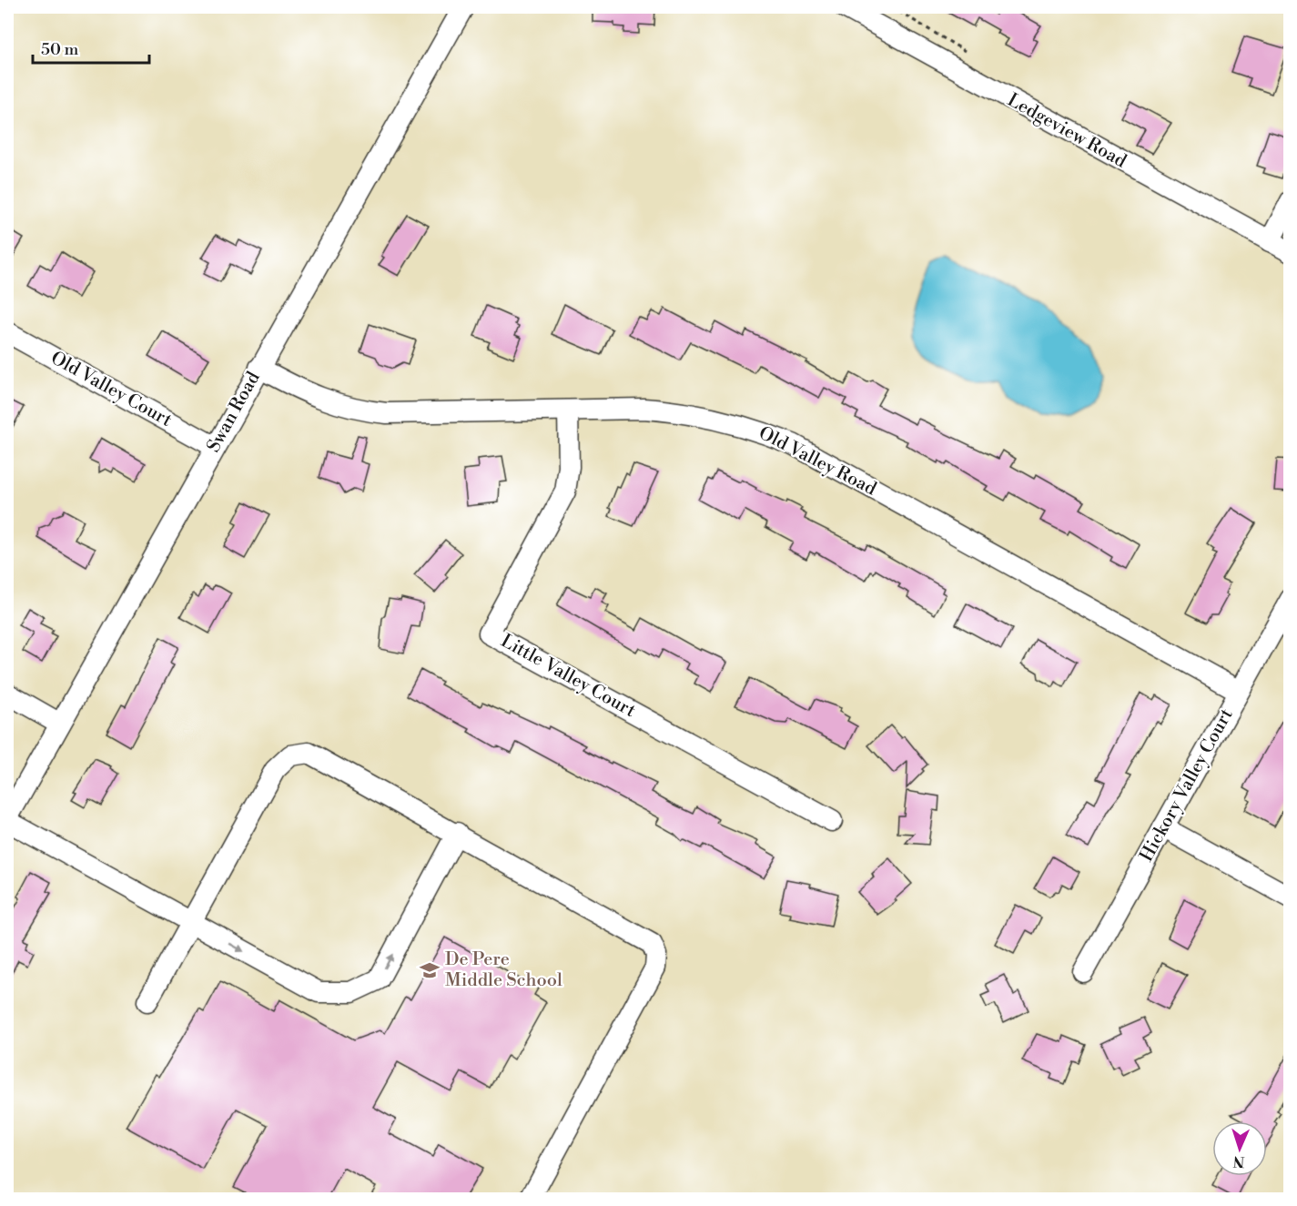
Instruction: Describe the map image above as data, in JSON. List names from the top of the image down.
{
  "streets": {
    "street": [
      "Ledgeview Road",
      "Old Valley Court",
      "Swan Road",
      "Old Valley Road",
      "Little Valley Court",
      "Hickory Valley Court"
    ]
  },
  "crossings": [
    ["Old Valley Court", "Swan Road"],
    ["Swan Road", "Old Valley Road"],
    ["Old Valley Road", "Little Valley Court"],
    ["Old Valley Road", "Hickory Valley Court"]
  ],
  "places": {
    "school or university": ["De Pere Middle School"]
  },
  "scale_bar": "50 m",
  "north": "bottom"
}
